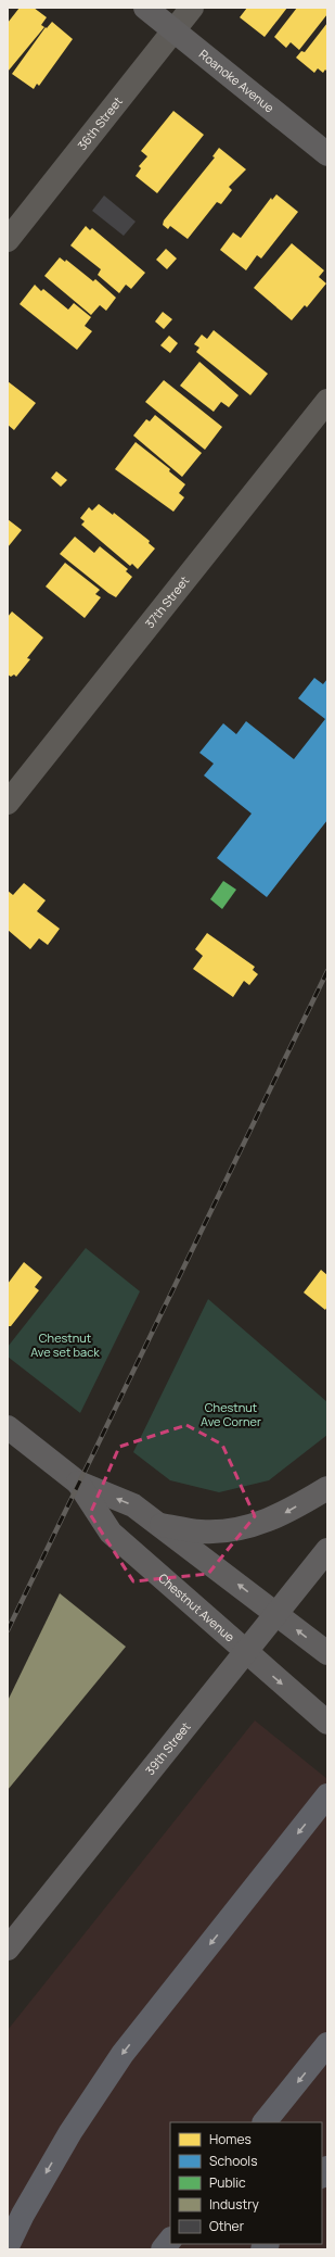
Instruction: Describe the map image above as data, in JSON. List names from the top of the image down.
{
  "streets": {
    "main road": ["Roanoke Avenue", "Chestnut Avenue", "39th Street"],
    "street": ["36th Street", "37th Street"]
  },
  "crossings": [
    ["Roanoke Avenue", "36th Street"],
    ["Chestnut Avenue", "39th Street"]
  ],
  "parks": ["Chestnut Ave set back", "Chestnut Ave Corner"],
  "legend": [
    "Homes",
    "Schools",
    "Public",
    "Industry",
    "Other"
  ]
}
